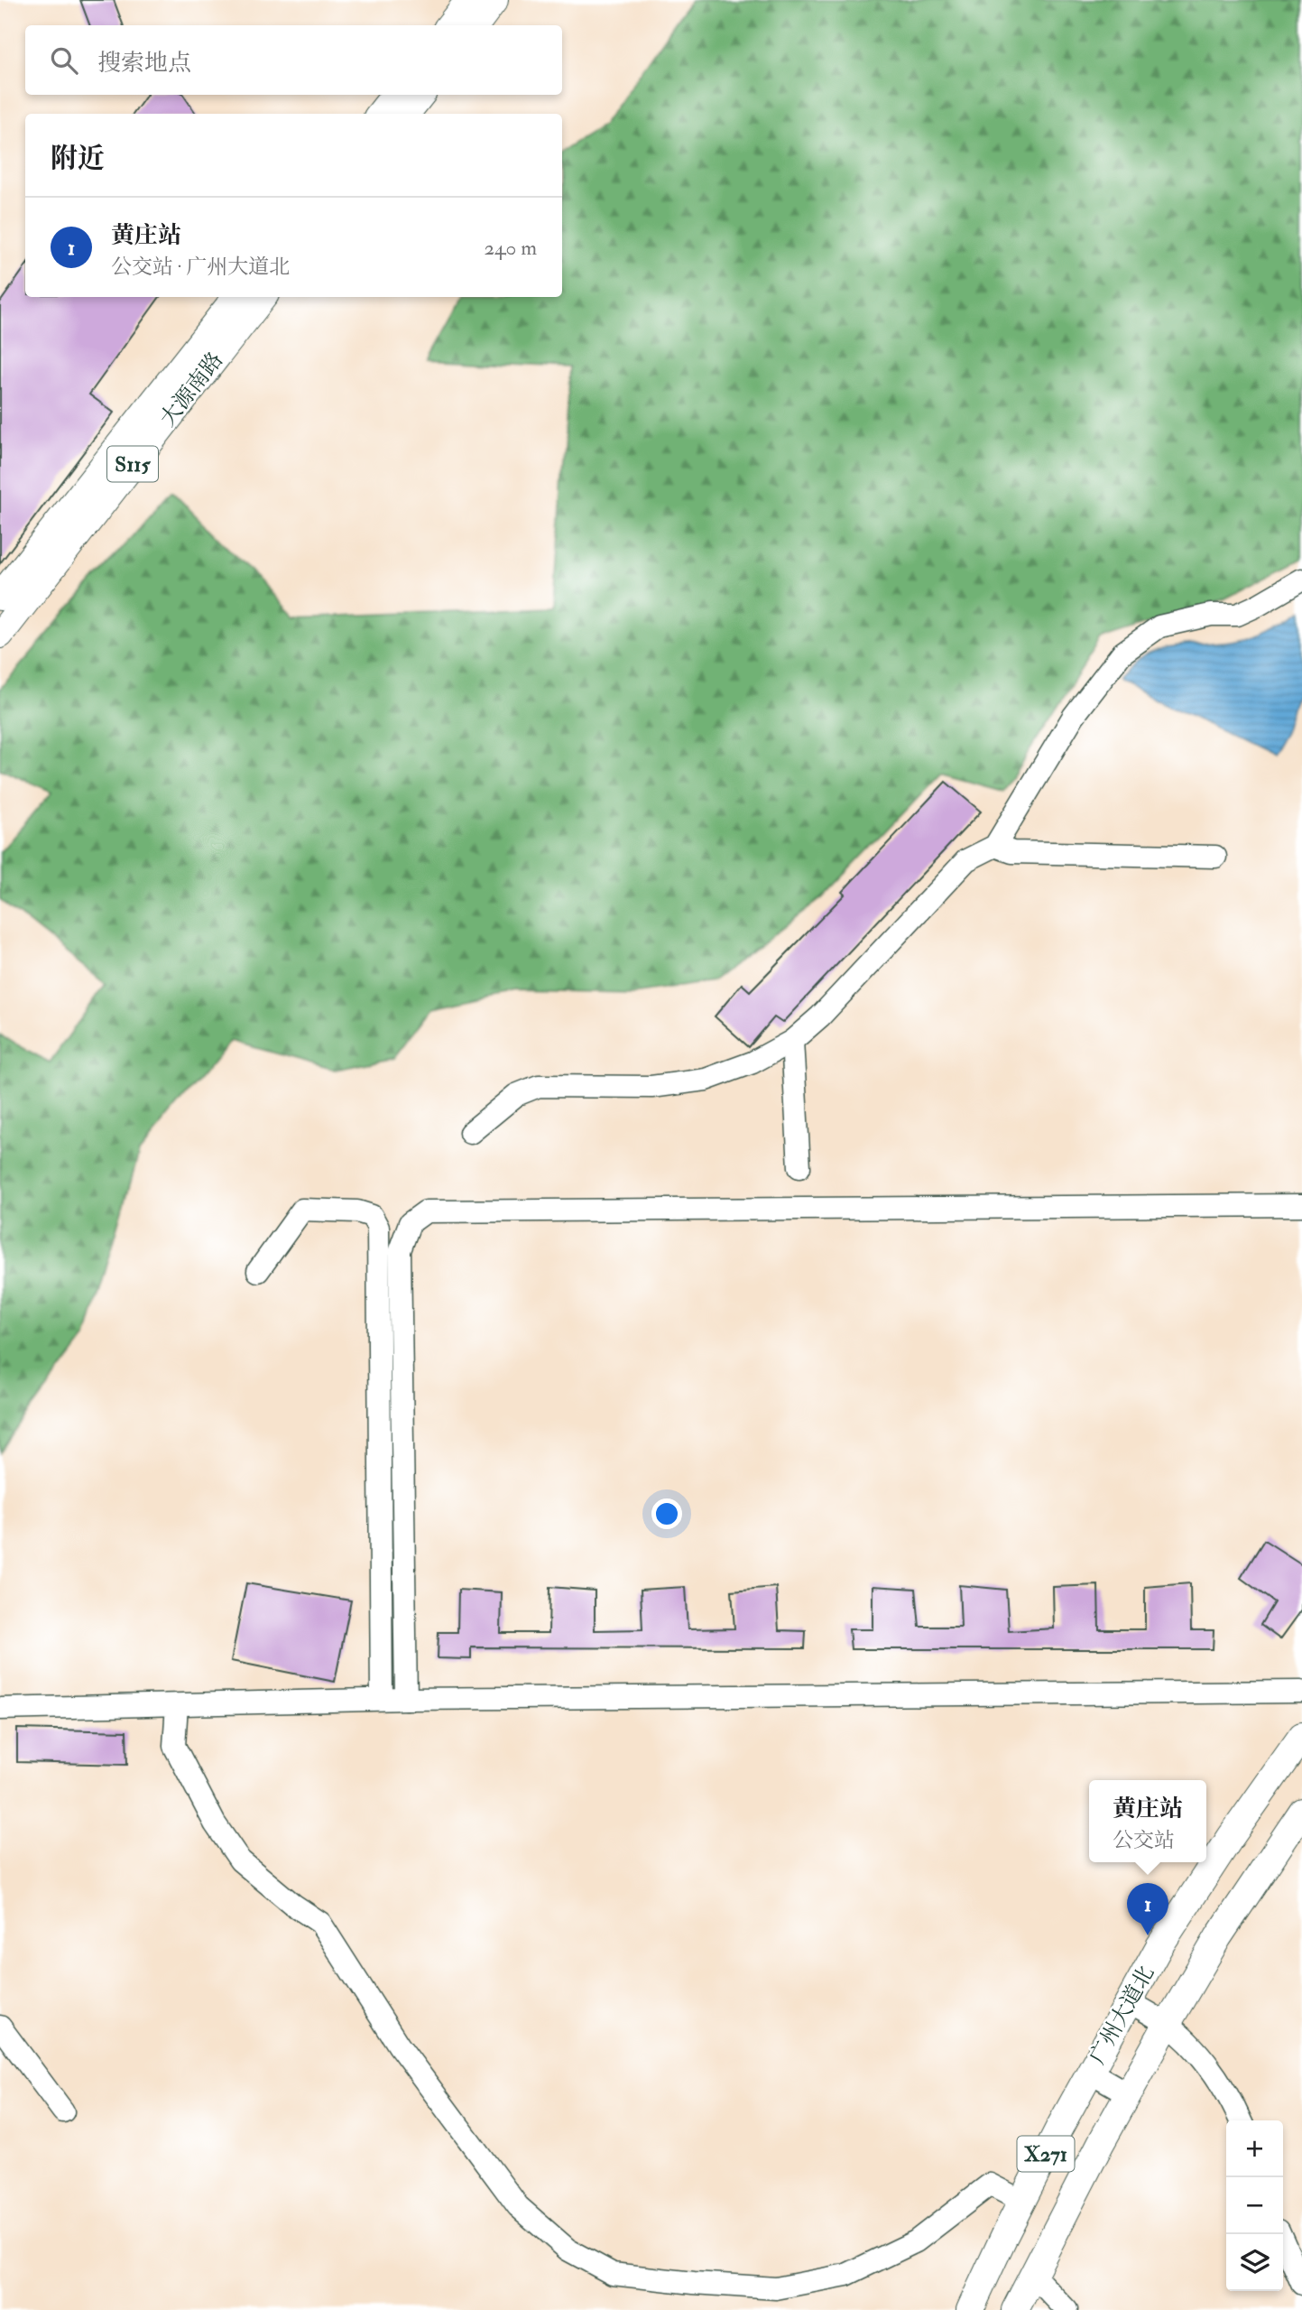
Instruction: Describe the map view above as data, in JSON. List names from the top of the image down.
{
  "streets": {
    "main road": [
      "大源南路",
      "S115",
      "广州大道北",
      "X271"
    ]
  },
  "page": {
    "search": "搜索地点",
    "heading": "附近",
    "list": [
      {
        "mark": "1",
        "name": "黄庄站",
        "note": "公交站 · 广州大道北",
        "value": "240 m"
      }
    ],
    "popup": ["黄庄站", "公交站"],
    "pins": "1",
    "map_buttons": ["+", "−"]
  }
}
